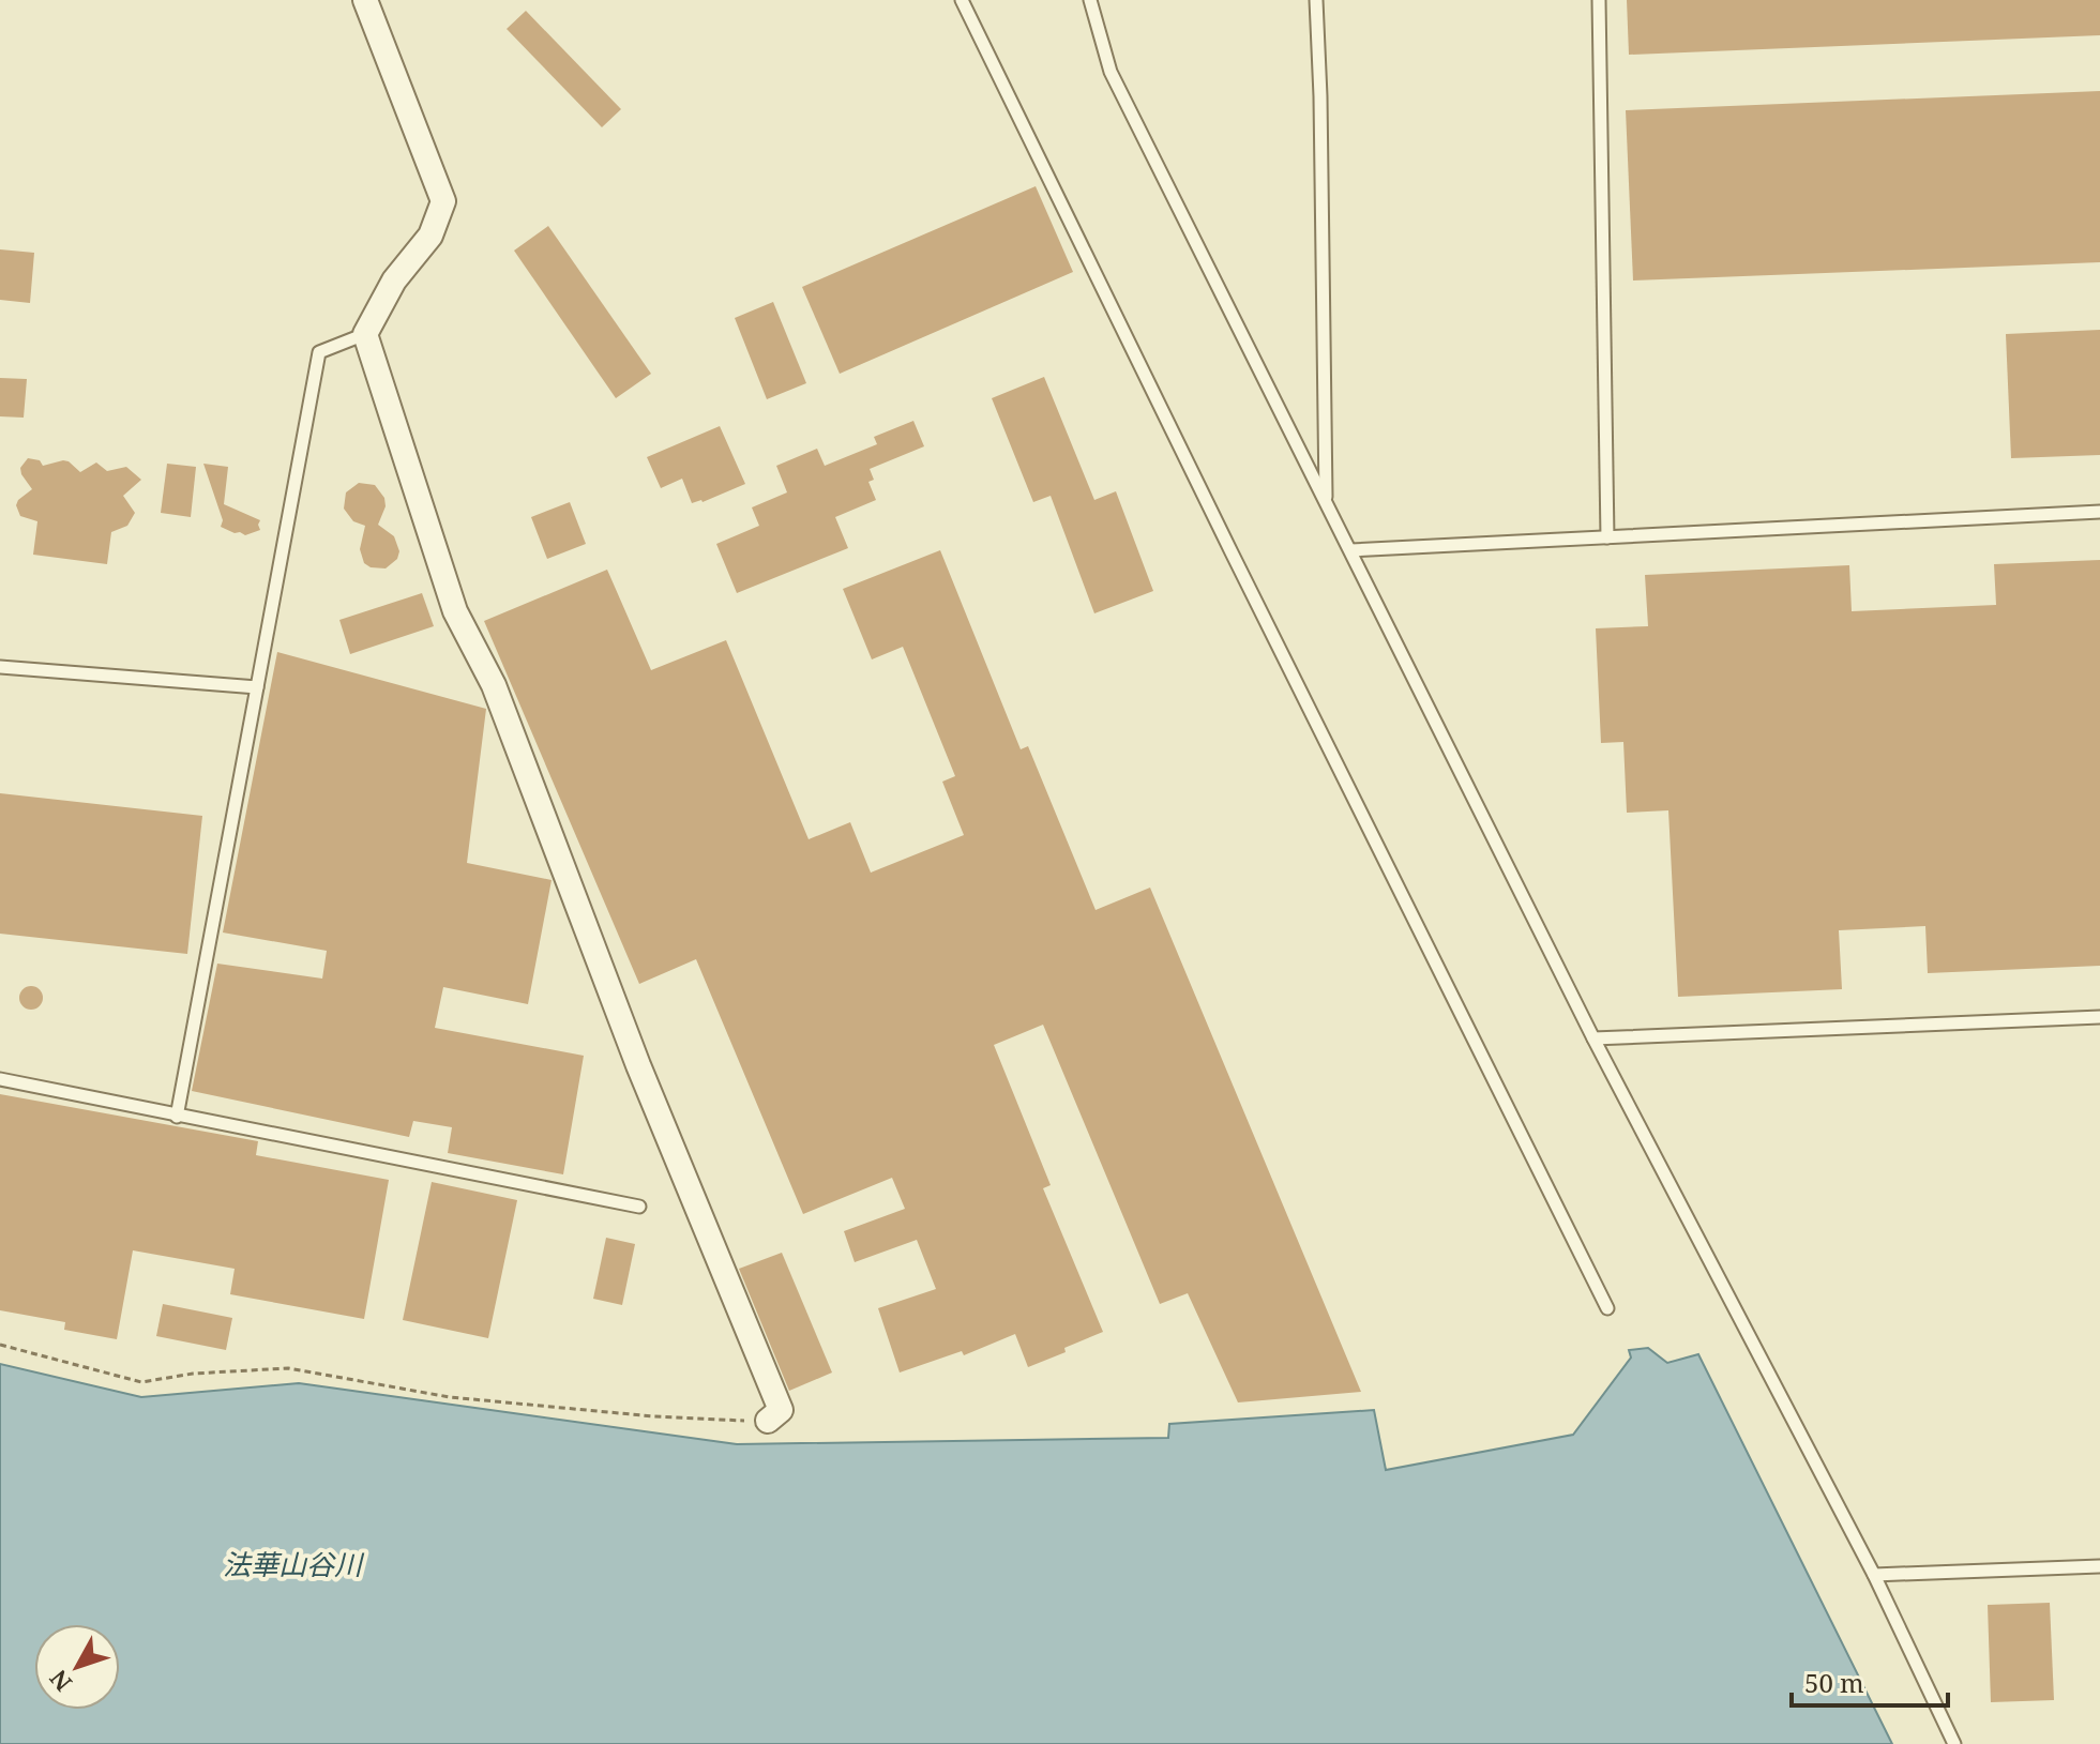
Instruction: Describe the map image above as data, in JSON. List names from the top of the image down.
{
  "water": ["法華山谷川"],
  "scale_bar": "50 m",
  "north": "bottom left"
}
